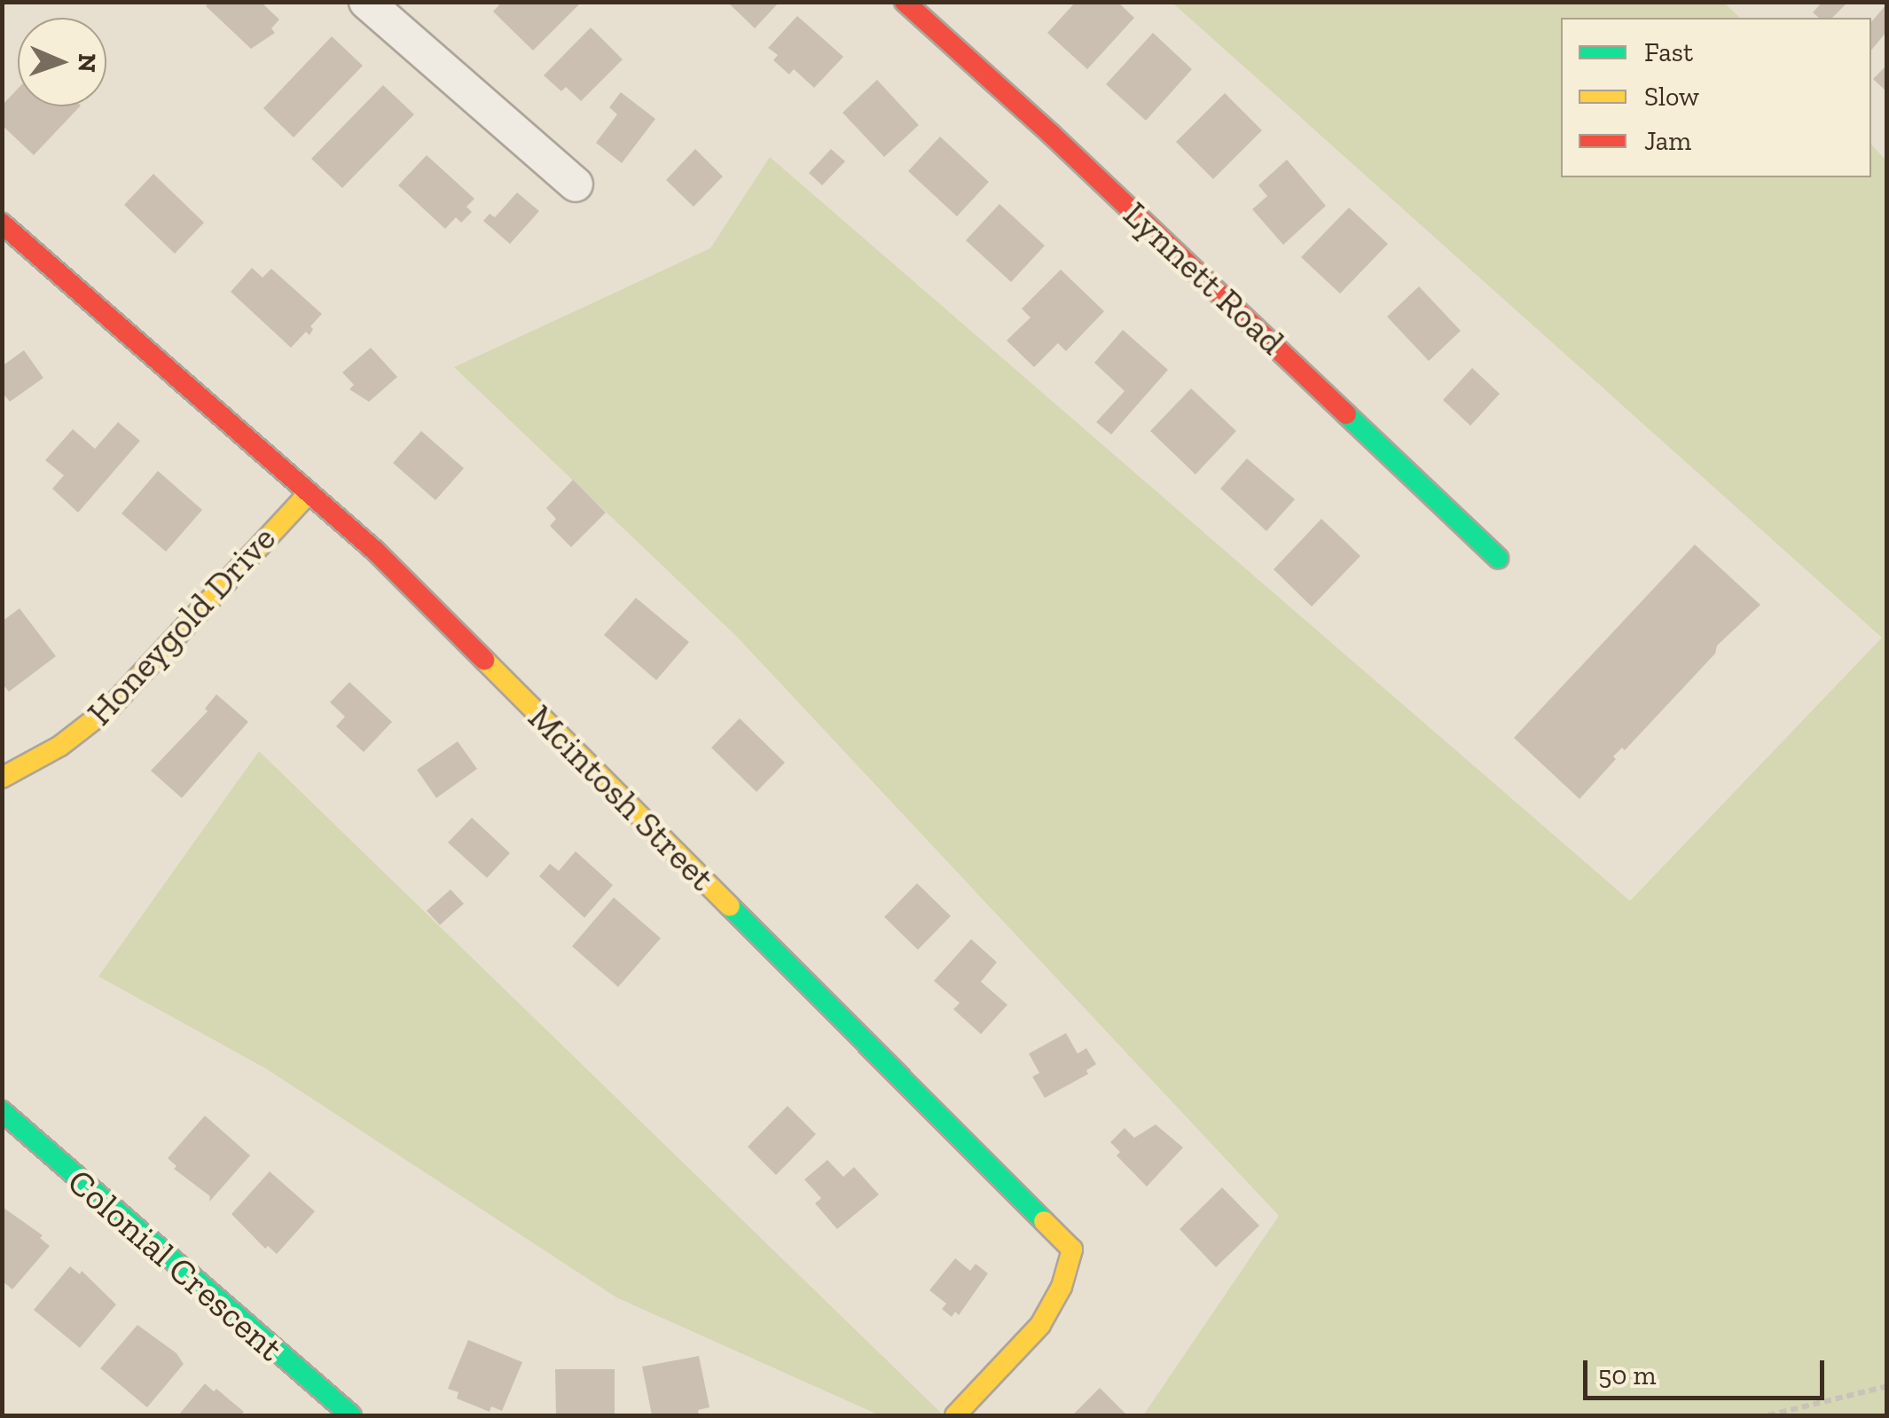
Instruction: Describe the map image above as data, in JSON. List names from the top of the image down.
{
  "streets": {
    "street": [
      "Lynnett Road",
      "Honeygold Drive",
      "Mcintosh Street",
      "Colonial Crescent"
    ]
  },
  "crossings": [
    ["Honeygold Drive", "Mcintosh Street"]
  ],
  "legend": ["Fast", "Slow", "Jam"],
  "scale_bar": "50 m",
  "north": "right"
}
